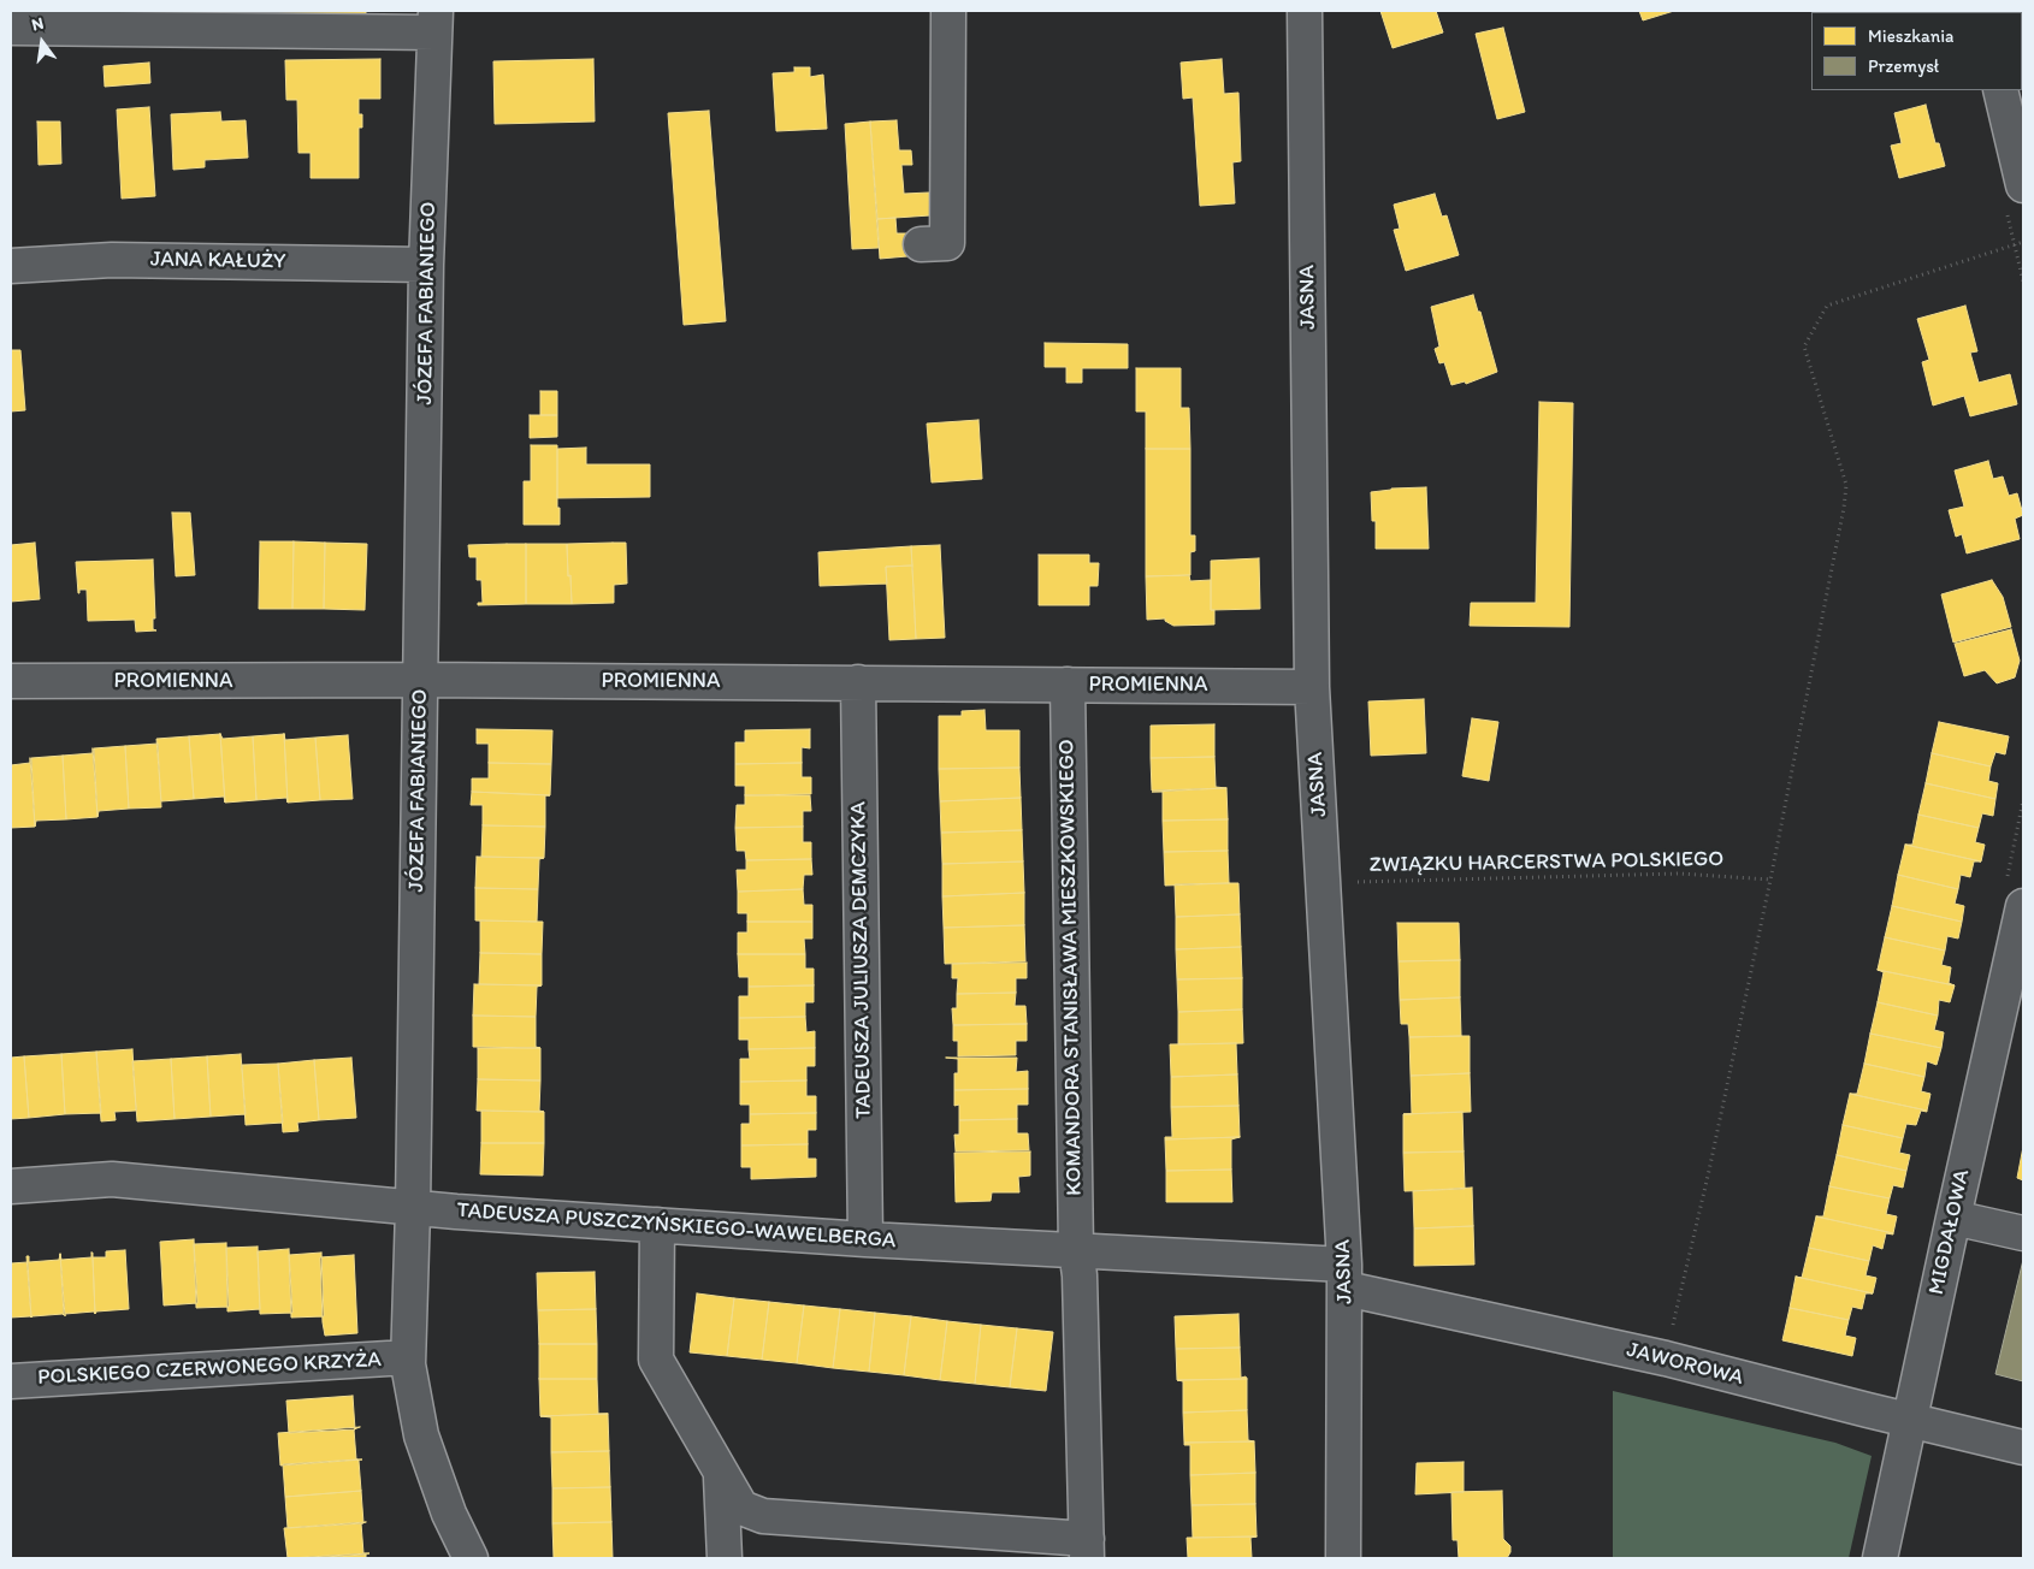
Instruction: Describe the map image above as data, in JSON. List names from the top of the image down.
{
  "streets": {
    "street": [
      "JANA KAŁUŻY",
      "JASNA",
      "JÓZEFA FABIANIEGO",
      "PROMIENNA",
      "TADEUSZA JULIUSZA DEMCZYKA",
      "KOMANDORA STANISŁAWA MIESZKOWSKIEGO",
      "TADEUSZA PUSZCZYŃSKIEGO-WAWELBERGA",
      "MIGDAŁOWA",
      "JAWOROWA",
      "POLSKIEGO CZERWONEGO KRZYŻA"
    ],
    "path": ["ZWIĄZKU HARCERSTWA POLSKIEGO"]
  },
  "crossings": [
    ["JANA KAŁUŻY", "JÓZEFA FABIANIEGO"],
    ["JASNA", "PROMIENNA"],
    ["JASNA", "ZWIĄZKU HARCERSTWA POLSKIEGO"],
    ["JASNA", "TADEUSZA PUSZCZYŃSKIEGO-WAWELBERGA"],
    ["JASNA", "JAWOROWA"],
    ["JÓZEFA FABIANIEGO", "PROMIENNA"],
    ["JÓZEFA FABIANIEGO", "TADEUSZA PUSZCZYŃSKIEGO-WAWELBERGA"],
    ["JÓZEFA FABIANIEGO", "POLSKIEGO CZERWONEGO KRZYŻA"],
    ["PROMIENNA", "TADEUSZA JULIUSZA DEMCZYKA"],
    ["PROMIENNA", "KOMANDORA STANISŁAWA MIESZKOWSKIEGO"],
    ["TADEUSZA JULIUSZA DEMCZYKA", "TADEUSZA PUSZCZYŃSKIEGO-WAWELBERGA"],
    ["KOMANDORA STANISŁAWA MIESZKOWSKIEGO", "TADEUSZA PUSZCZYŃSKIEGO-WAWELBERGA"],
    ["TADEUSZA PUSZCZYŃSKIEGO-WAWELBERGA", "JAWOROWA"],
    ["MIGDAŁOWA", "JAWOROWA"]
  ],
  "legend": ["Mieszkania", "Przemysł"],
  "north": "top"
}
